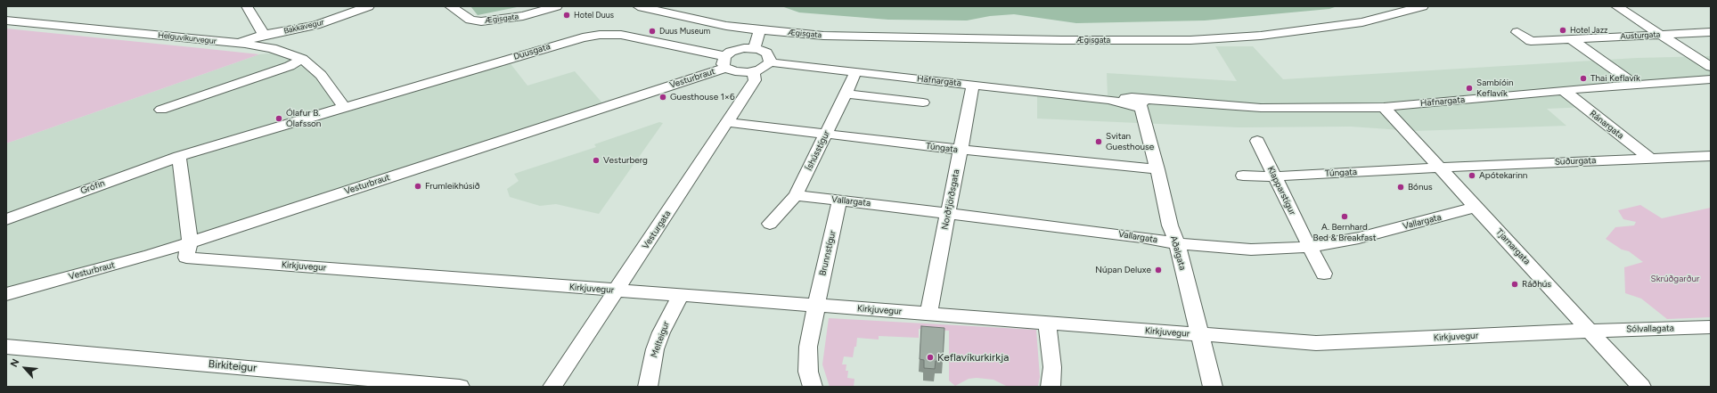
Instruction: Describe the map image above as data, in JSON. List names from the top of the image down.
{
  "streets": {
    "street": [
      "Ægisgata",
      "Bakkavegur",
      "Austurgata",
      "Helguvíkurvegur",
      "Duusgata",
      "Vesturbraut",
      "Hafnargata",
      "Ránargata",
      "Túngata",
      "Íshússtígur",
      "Suðurgata",
      "Grófin",
      "Klapparstígur",
      "Norðfjörðsgata",
      "Vallargata",
      "Vesturgata",
      "Tjarnargata",
      "Brunnstígur",
      "Aðalgata",
      "Kirkjuvegur",
      "Sólvallagata",
      "Melteigur",
      "Birkiteigur"
    ]
  },
  "crossings": [
    ["Bakkavegur", "Helguvíkurvegur"],
    ["Helguvíkurvegur", "Duusgata"],
    ["Helguvíkurvegur", "Grófin"],
    ["Duusgata", "Vesturbraut"],
    ["Duusgata", "Grófin"],
    ["Duusgata", "Vesturgata"],
    ["Vesturbraut", "Kirkjuvegur"],
    ["Hafnargata", "Ránargata"],
    ["Hafnargata", "Íshússtígur"],
    ["Hafnargata", "Norðfjörðsgata"],
    ["Hafnargata", "Tjarnargata"],
    ["Hafnargata", "Aðalgata"],
    ["Ránargata", "Suðurgata"],
    ["Túngata", "Íshússtígur"],
    ["Túngata", "Suðurgata"],
    ["Túngata", "Klapparstígur"],
    ["Túngata", "Norðfjörðsgata"],
    ["Túngata", "Vesturgata"],
    ["Túngata", "Tjarnargata"],
    ["Túngata", "Aðalgata"],
    ["Íshússtígur", "Vallargata"],
    ["Suðurgata", "Tjarnargata"],
    ["Klapparstígur", "Vallargata"],
    ["Norðfjörðsgata", "Vallargata"],
    ["Norðfjörðsgata", "Kirkjuvegur"],
    ["Vallargata", "Tjarnargata"],
    ["Vallargata", "Brunnstígur"],
    ["Vallargata", "Aðalgata"],
    ["Vesturgata", "Kirkjuvegur"],
    ["Tjarnargata", "Kirkjuvegur"],
    ["Tjarnargata", "Sólvallagata"],
    ["Brunnstígur", "Kirkjuvegur"],
    ["Aðalgata", "Kirkjuvegur"],
    ["Kirkjuvegur", "Sólvallagata"],
    ["Kirkjuvegur", "Melteigur"]
  ],
  "parks": ["Skrúðgarður"],
  "places": [
    "Hotel Duus",
    "Hotel Jazz",
    "Duus Museum",
    "Thai Keflavík",
    "Sambíóin Keflavík",
    "Guesthouse 1×6",
    "Ólafur B. Ólafsson",
    "Svitan Guesthouse",
    "Vesturberg",
    "Apótekarinn",
    "Frumleikhúsið",
    "Bónus",
    "A. Bernhard Bed & Breakfast",
    "Núpan Deluxe",
    "Ráðhús",
    "Keflavíkurkirkja"
  ],
  "north": "top left"
}
